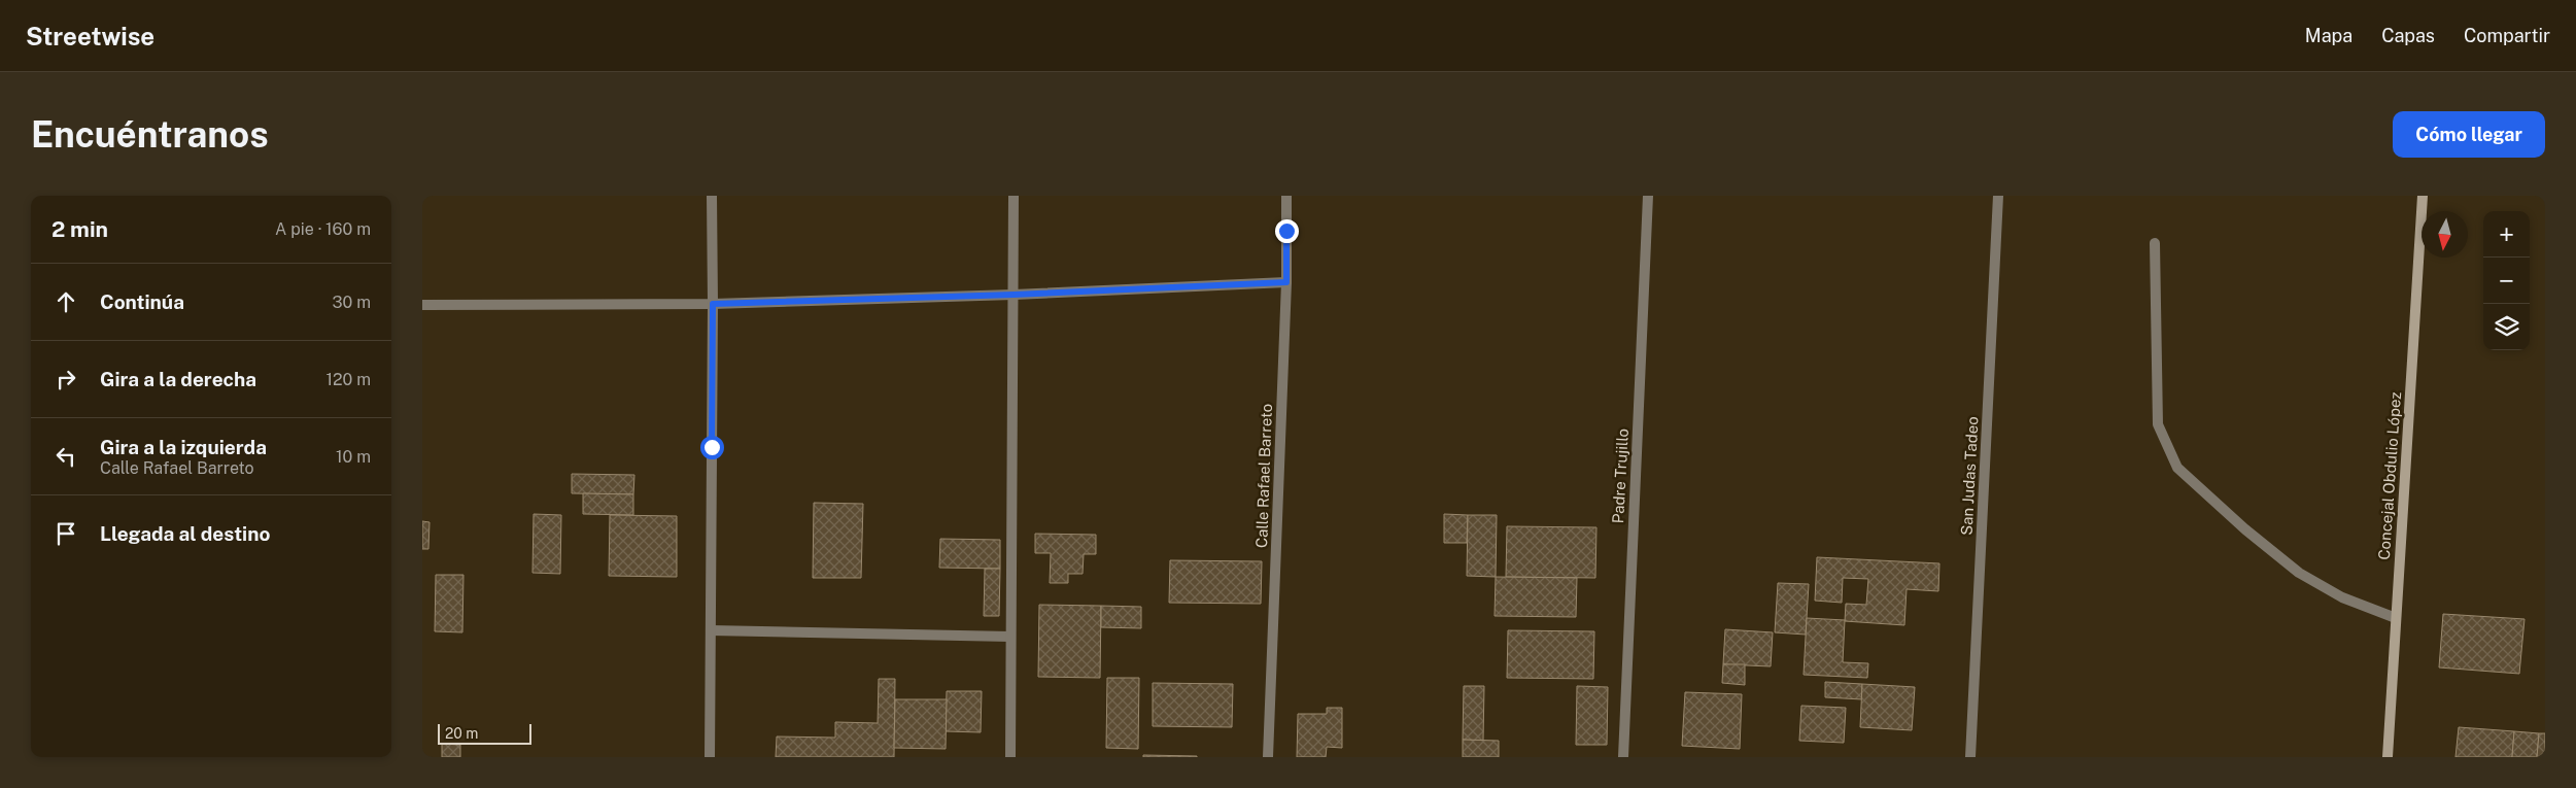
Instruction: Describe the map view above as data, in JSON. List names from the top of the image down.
{
  "streets": {
    "street": [
      "Calle Rafael Barreto",
      "Padre Trujillo",
      "San Judas Tadeo",
      "Concejal Obdulio López"
    ]
  },
  "scale_bar": "20 m",
  "north": "bottom",
  "page": {
    "header": "Streetwise",
    "nav": ["Mapa", "Capas", "Compartir"],
    "buttons": "Cómo llegar",
    "title": "Encuéntranos",
    "heading": ["2 min", "A pie · 160 m"],
    "map_buttons": ["+", "−"],
    "list": [
      ["Continúa", "30 m"],
      ["Gira a la derecha", "120 m"],
      ["Gira a la izquierda", "Calle Rafael Barreto", "10 m"],
      "Llegada al destino"
    ],
    "scale": "20 m"
  }
}
